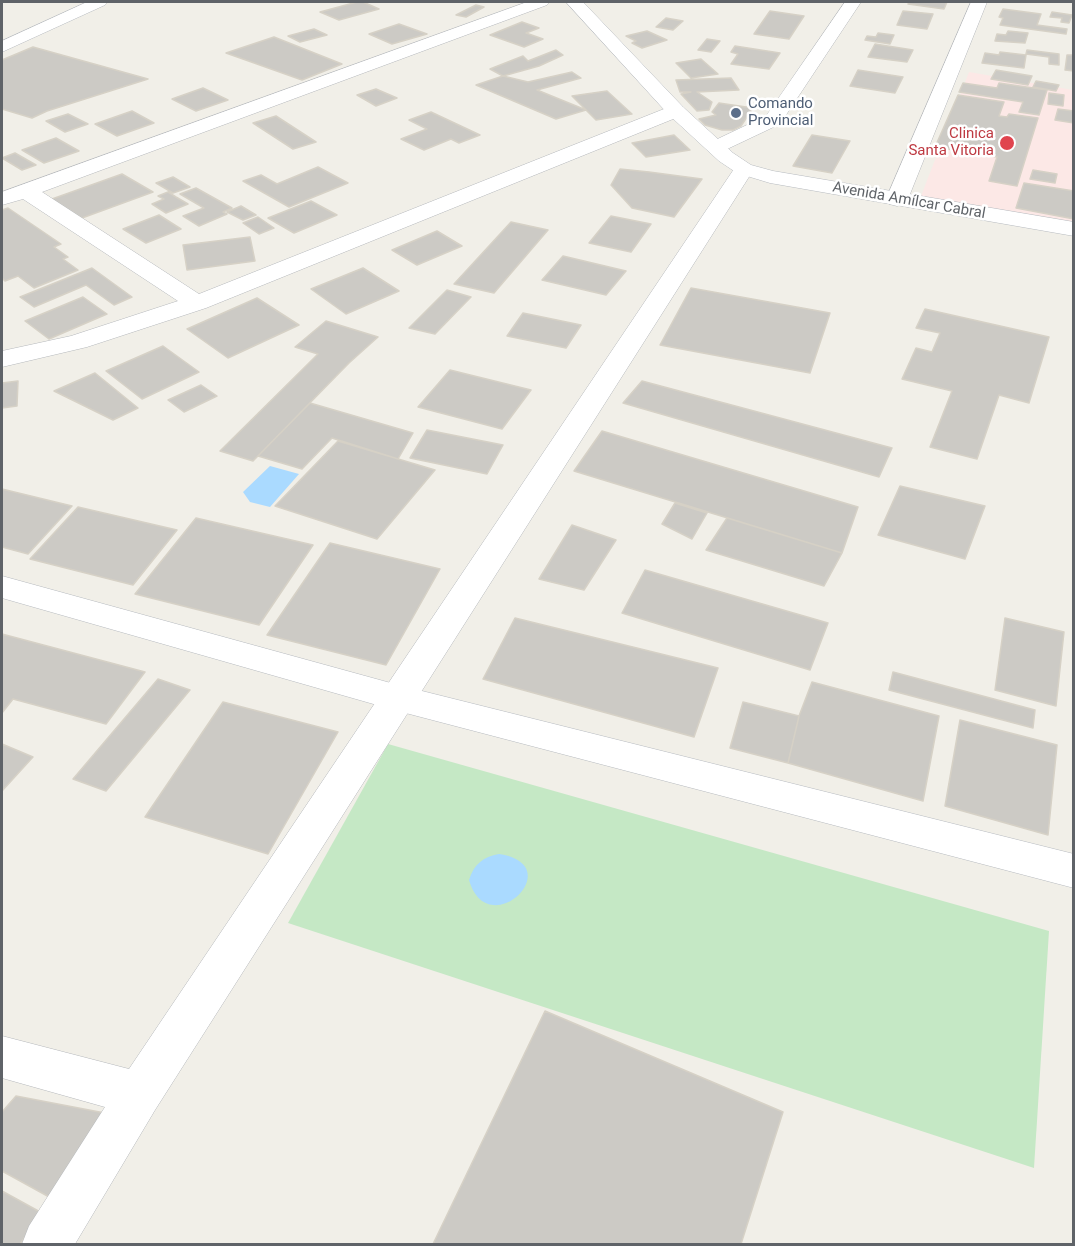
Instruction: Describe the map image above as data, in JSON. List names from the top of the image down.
{
  "streets": {
    "street": ["Avenida Amílcar Cabral"]
  },
  "places": ["Comando Provincial", "Clinica Santa Vitoria"]
}
